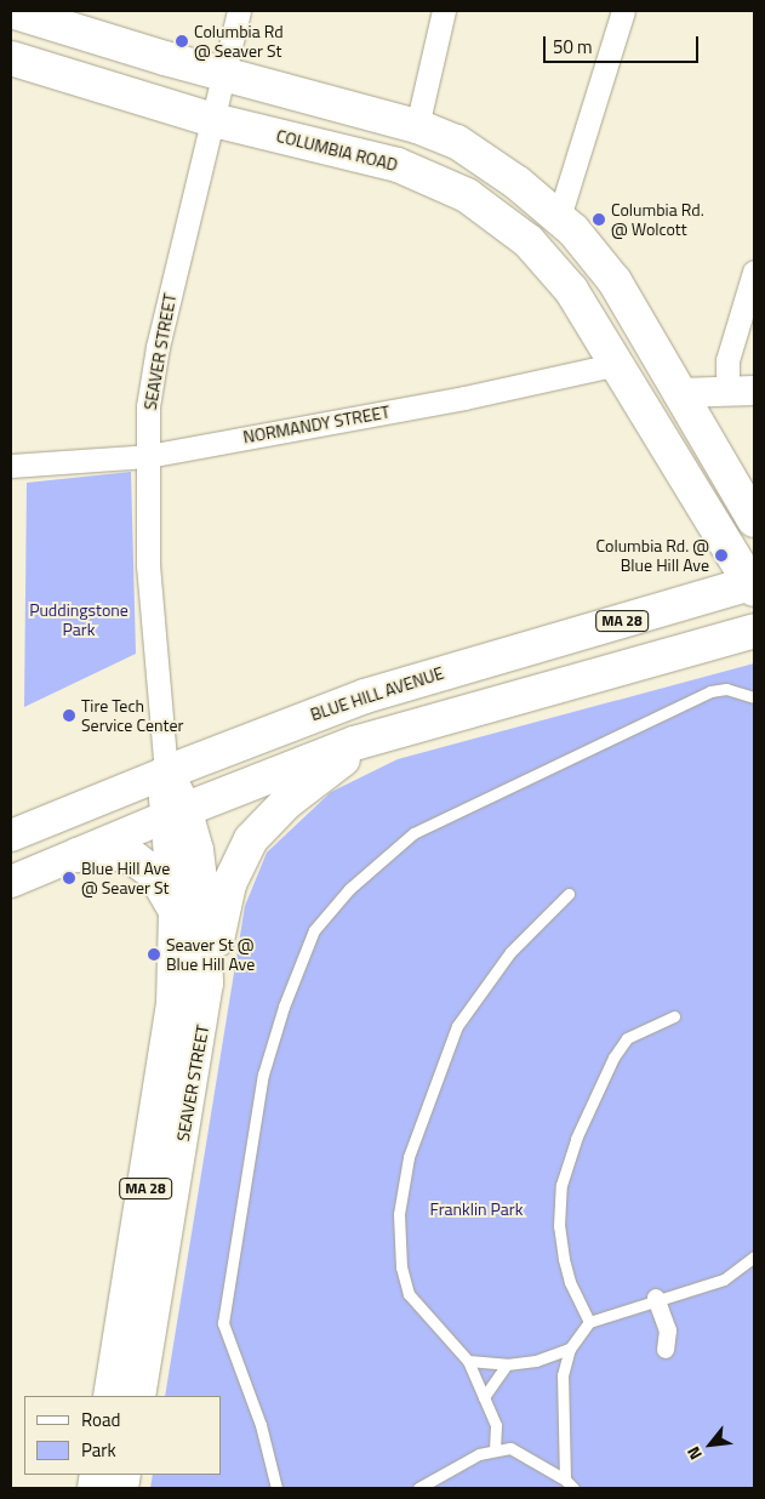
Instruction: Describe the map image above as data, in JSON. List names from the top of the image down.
{
  "streets": {
    "main road": [
      "COLUMBIA ROAD",
      "SEAVER STREET",
      "MA 28",
      "BLUE HILL AVENUE"
    ],
    "street": ["NORMANDY STREET"]
  },
  "crossings": [
    ["COLUMBIA ROAD", "SEAVER STREET"],
    ["COLUMBIA ROAD", "NORMANDY STREET"],
    ["COLUMBIA ROAD", "BLUE HILL AVENUE"],
    ["SEAVER STREET", "NORMANDY STREET"],
    ["SEAVER STREET", "MA 28"],
    ["SEAVER STREET", "BLUE HILL AVENUE"]
  ],
  "parks": ["Puddingstone Park", "Franklin Park"],
  "places": [
    "Columbia Rd @ Seaver St",
    "Columbia Rd. @ Wolcott",
    "Columbia Rd. @ Blue Hill Ave",
    "Tire Tech Service Center",
    "Blue Hill Ave @ Seaver St",
    "Seaver St @ Blue Hill Ave"
  ],
  "legend": ["Road", "Park"],
  "scale_bar": "50 m",
  "north": "bottom left"
}
